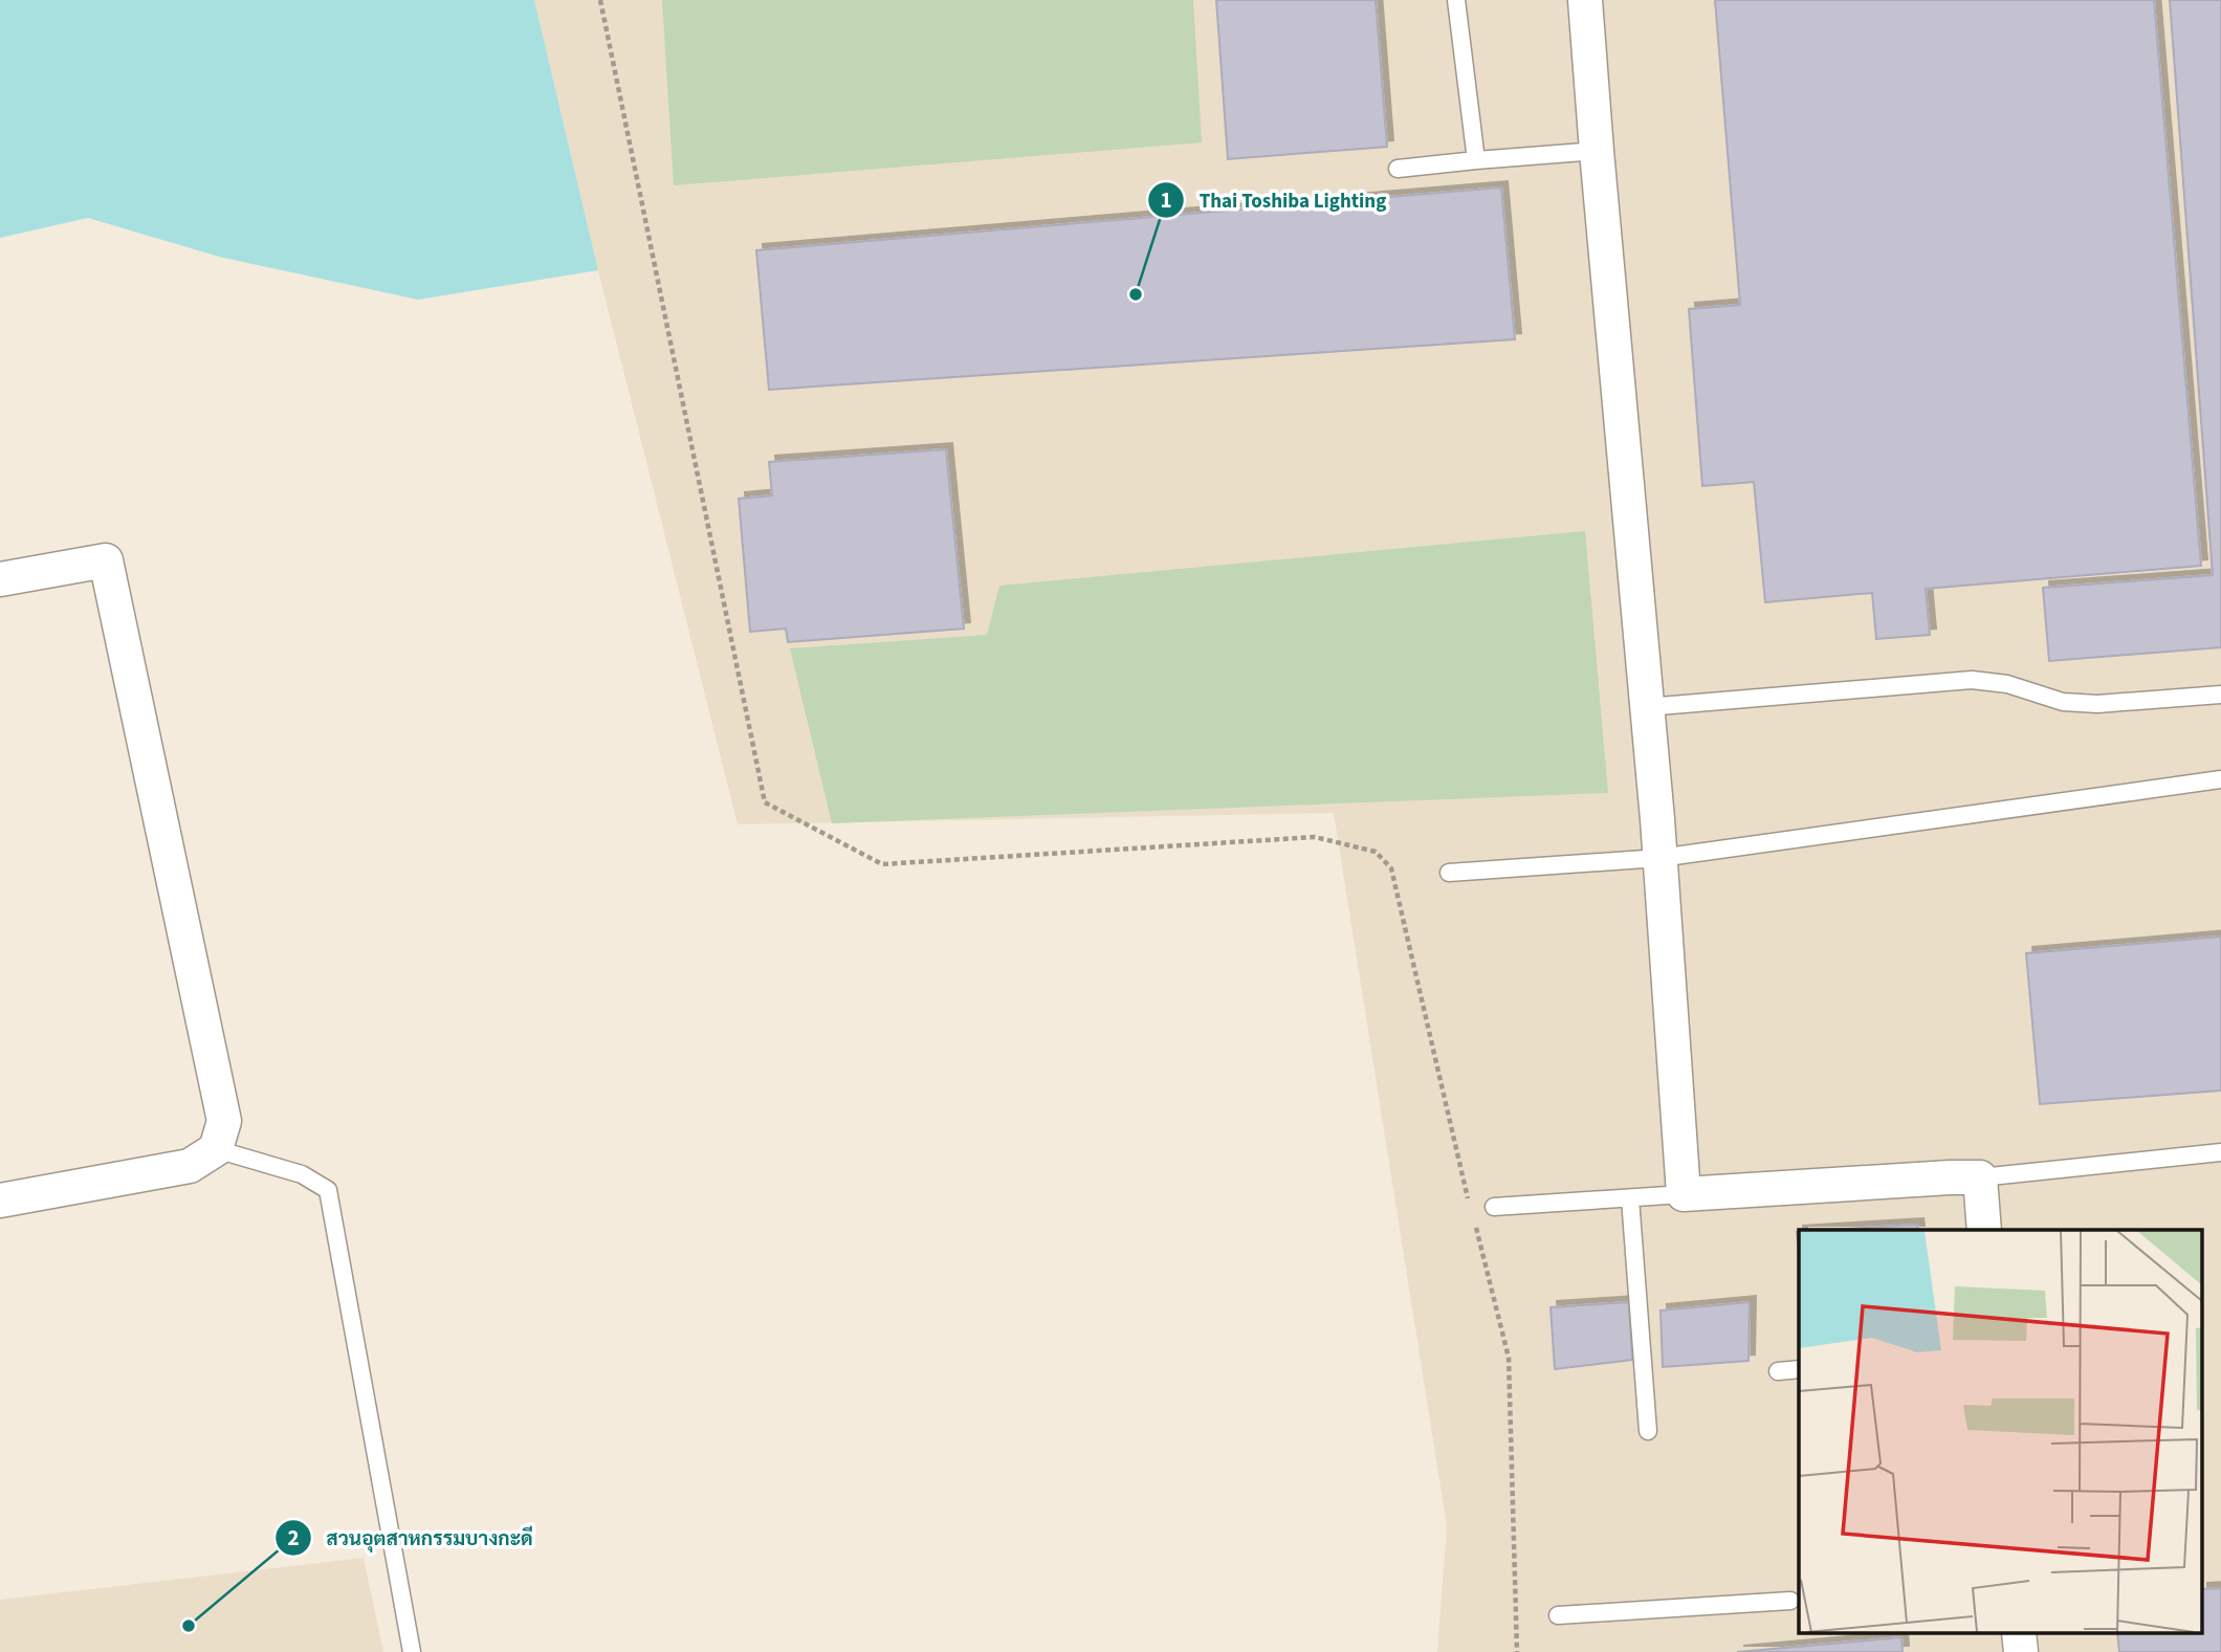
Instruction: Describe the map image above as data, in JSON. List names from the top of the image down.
{
  "places": ["Thai Toshiba Lighting", "สวนอุตสาหกรรมบางกะดี"]
}
